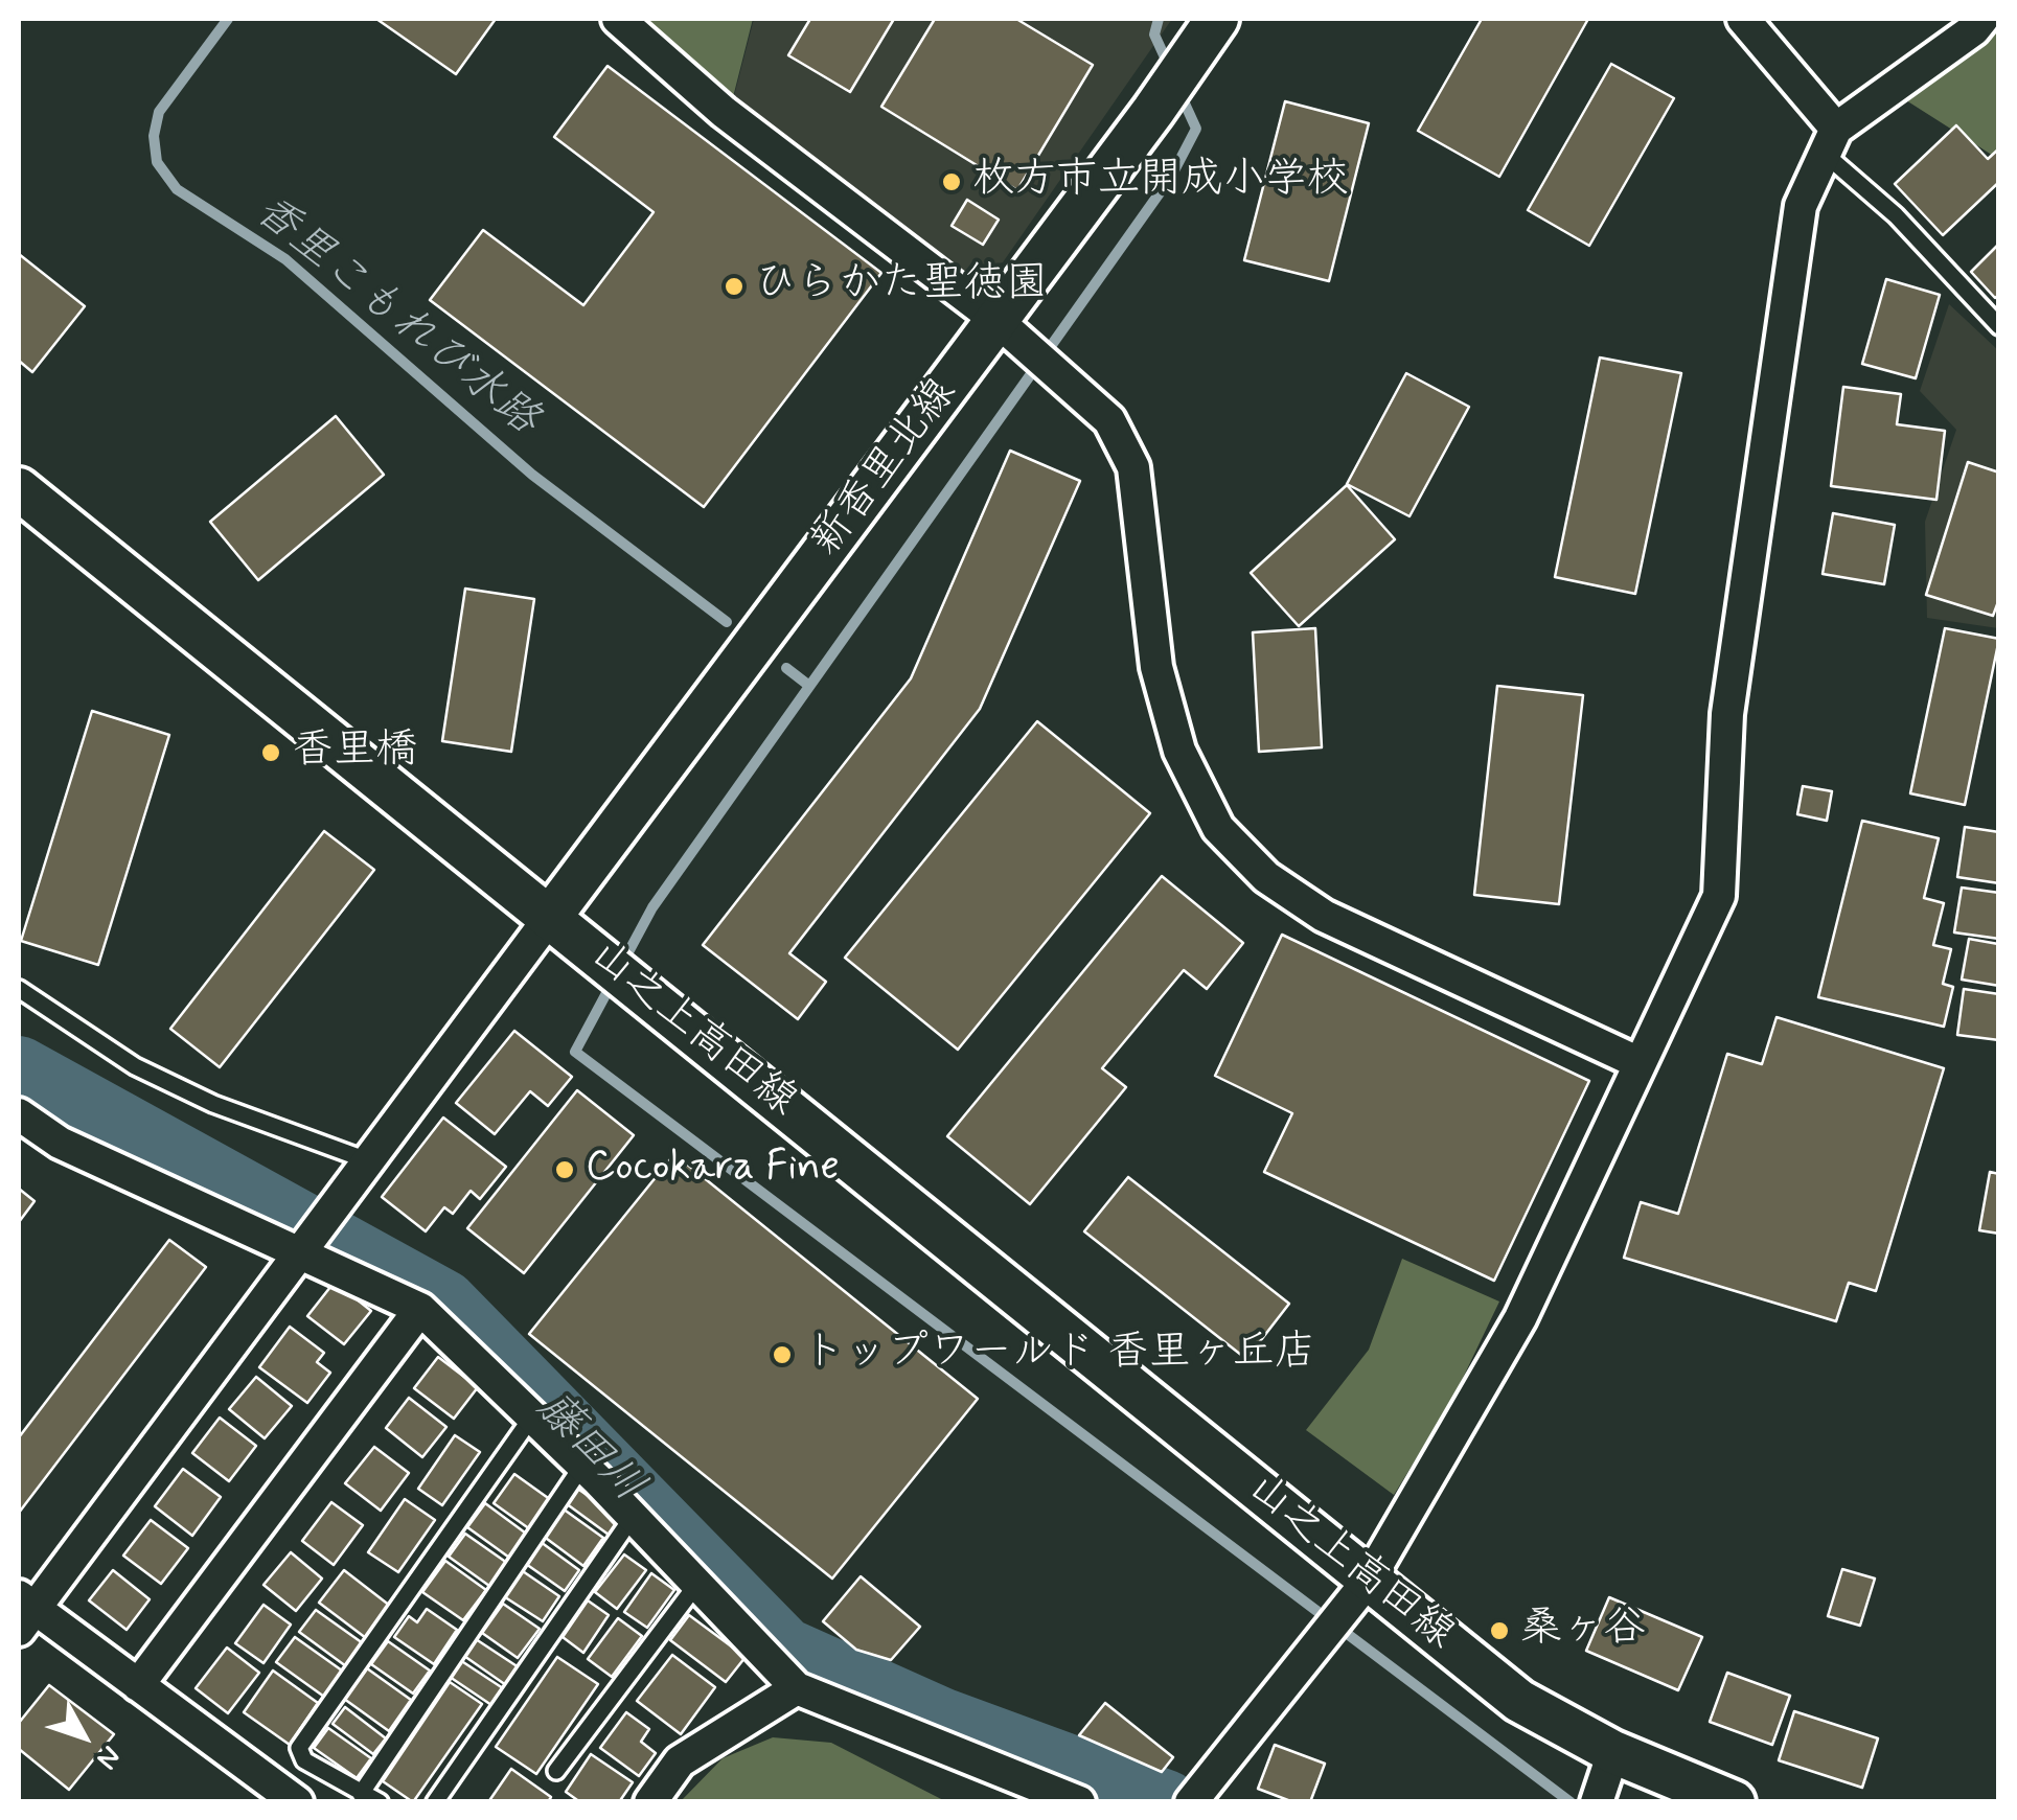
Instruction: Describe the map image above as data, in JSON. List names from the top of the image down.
{
  "streets": {
    "street": ["新香里北線", "山之上高田線"]
  },
  "crossings": [
    ["新香里北線", "山之上高田線"]
  ],
  "water": ["香里こもれび水路", "藤田川"],
  "places": [
    "枚方市立開成小学校",
    "ひらかた聖徳園",
    "香里橋",
    "Cocokara Fine",
    "トップワールド 香里ヶ丘店",
    "桑ヶ谷"
  ],
  "north": "bottom right"
}
